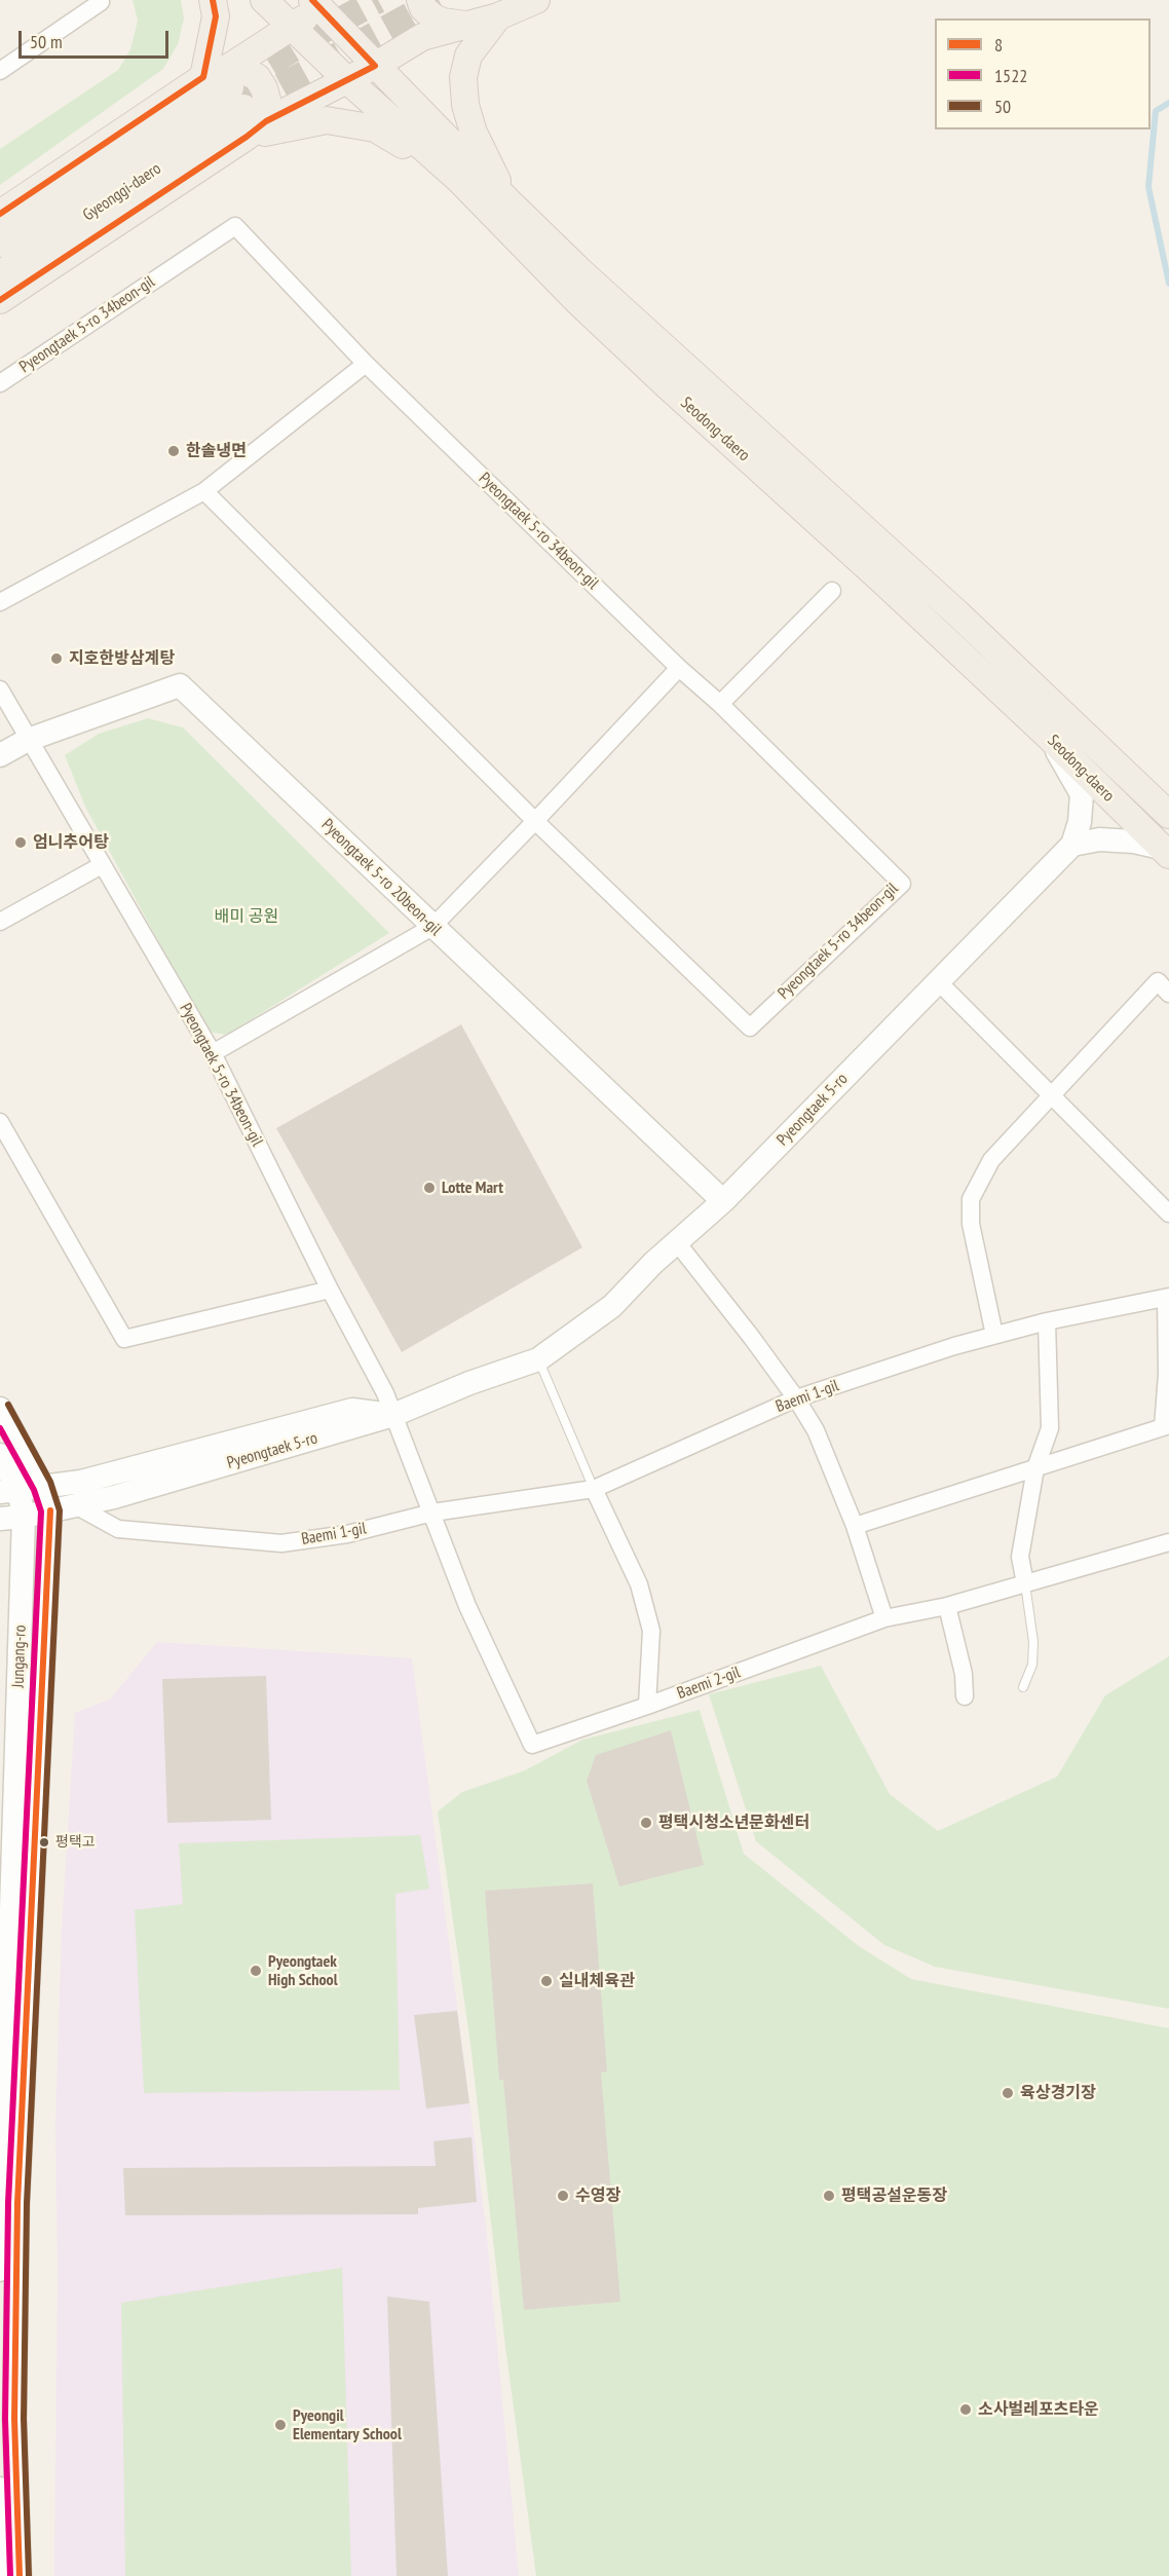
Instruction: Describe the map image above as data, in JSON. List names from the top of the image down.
{
  "streets": {
    "main road": ["Gyeonggi-daero", "Seodong-daero"],
    "street": [
      "Pyeongtaek 5-ro 34beon-gil",
      "Pyeongtaek 5-ro 20beon-gil",
      "Pyeongtaek 5-ro",
      "Baemi 1-gil",
      "Jungang-ro",
      "Baemi 2-gil"
    ]
  },
  "crossings": [
    ["Pyeongtaek 5-ro 34beon-gil", "Pyeongtaek 5-ro 20beon-gil"],
    ["Pyeongtaek 5-ro 34beon-gil", "Pyeongtaek 5-ro"],
    ["Pyeongtaek 5-ro 34beon-gil", "Baemi 1-gil"],
    ["Pyeongtaek 5-ro 34beon-gil", "Baemi 2-gil"],
    ["Pyeongtaek 5-ro 20beon-gil", "Pyeongtaek 5-ro"],
    ["Pyeongtaek 5-ro", "Baemi 1-gil"],
    ["Pyeongtaek 5-ro", "Jungang-ro"]
  ],
  "parks": ["배미 공원"],
  "places": [
    "한솔냉면",
    "지호한방삼계탕",
    "엄니추어탕",
    "Lotte Mart",
    "평택시청소년문화센터",
    "평택고",
    "Pyeongtaek High School",
    "실내체육관",
    "육상경기장",
    "수영장",
    "평택공설운동장",
    "소사벌레포츠타운",
    "Pyeongil Elementary School"
  ],
  "lines": ["transit line 8", "transit line 50", "transit line 1522"],
  "legend": ["8", "1522", "50"],
  "scale_bar": "50 m"
}
